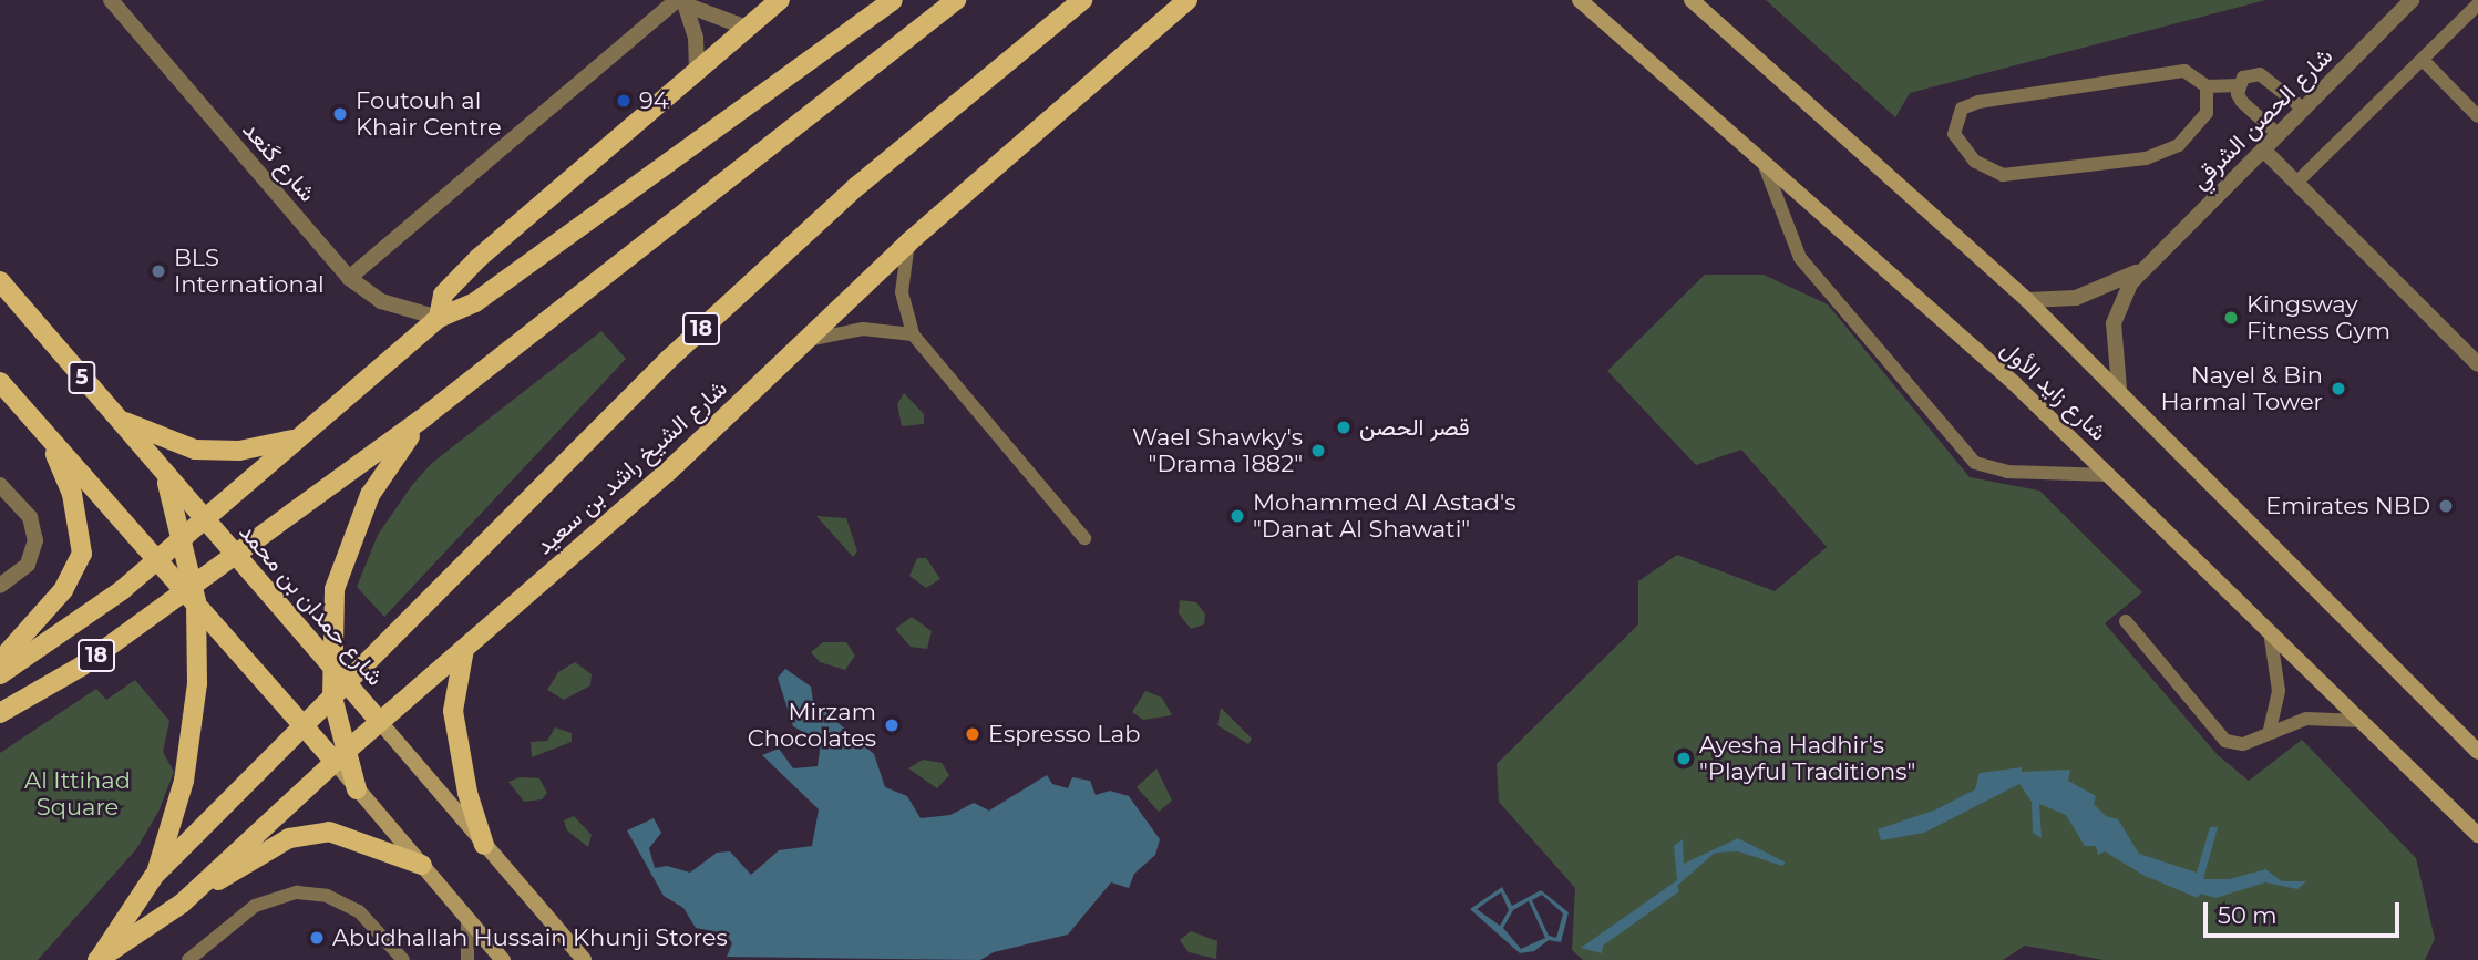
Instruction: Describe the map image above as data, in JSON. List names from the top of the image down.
{
  "streets": {
    "main road": [
      "18",
      "5",
      "شارع زايد الأول",
      "شارع الشيخ راشد بن سعيد",
      "شارع حمدان بن محمد"
    ],
    "street": ["شارع الحصن الشرقي", "شارع كَنعد"]
  },
  "crossings": [
    ["شارع الحصن الشرقي", "شارع زايد الأول"],
    ["شارع كَنعد", "18"],
    ["18", "شارع حمدان بن محمد"],
    ["شارع الشيخ راشد بن سعيد", "شارع حمدان بن محمد"]
  ],
  "parks": ["Al Ittihad Square"],
  "places": [
    "94",
    "Foutouh al Khair Centre",
    "BLS International",
    "Kingsway Fitness Gym",
    "Nayel & Bin Harmal Tower",
    "قصر الحصن",
    "Wael Shawky's \"Drama 1882\"",
    "Emirates NBD",
    "Mohammed Al Astad's \"Danat Al Shawati\"",
    "Mirzam Chocolates",
    "Espresso Lab",
    "Ayesha Hadhir's \"Playful Traditions\"",
    "Abudhallah Hussain Khunji Stores"
  ],
  "scale_bar": "50 m"
}
